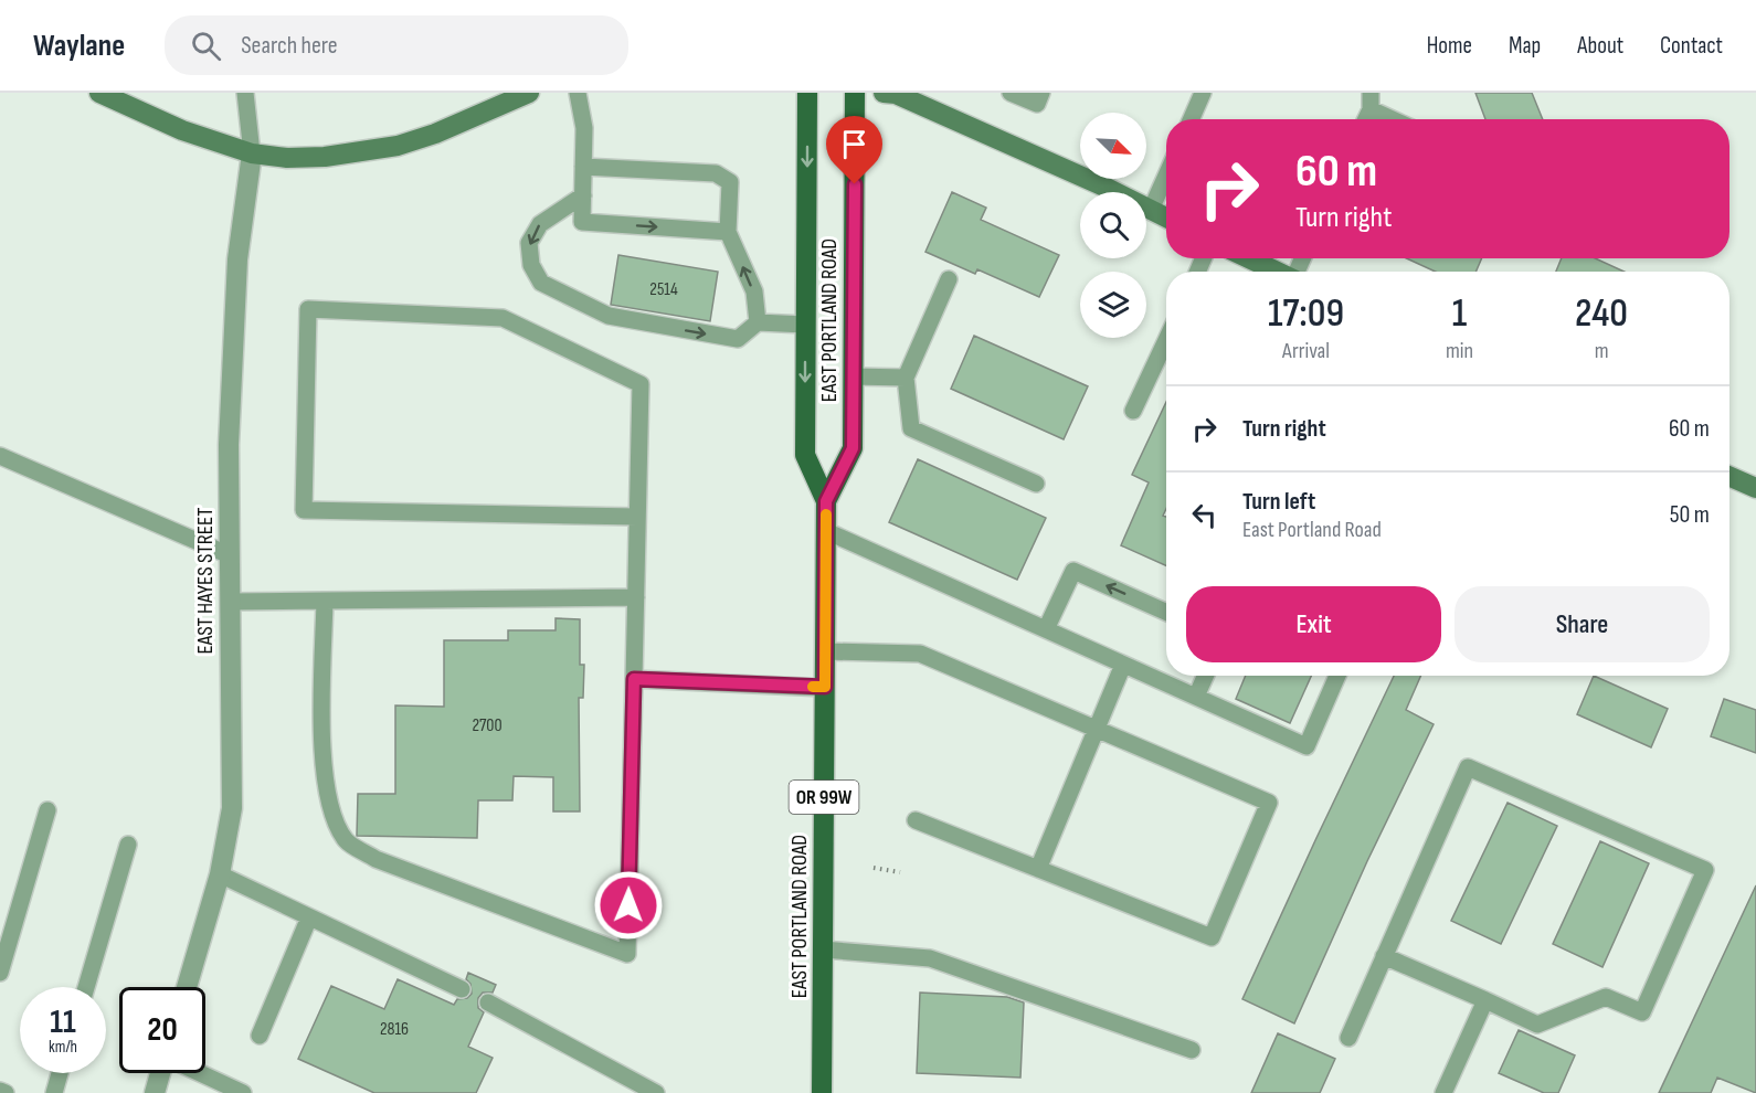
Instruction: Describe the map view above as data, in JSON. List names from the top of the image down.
{
  "streets": {
    "main road": ["EAST PORTLAND ROAD", "OR 99W"],
    "street": ["EAST HAYES STREET"]
  },
  "house_numbers": ["2514", "2700", "2816"],
  "north": "bottom right",
  "page": {
    "header": "Waylane",
    "search": "Search here",
    "nav": [
      "Home",
      "Map",
      "About",
      "Contact"
    ],
    "turn": ["60 m", "Turn right"],
    "eta": [
      "17:09",
      "Arrival",
      "1",
      "min",
      "240",
      "m"
    ],
    "list": [
      {
        "name": "Turn right",
        "value": "60 m"
      },
      {
        "name": "Turn left",
        "note": "East Portland Road",
        "value": "50 m"
      }
    ],
    "buttons": ["Exit", "Share"],
    "speed": "11 km/h",
    "limit": "20"
  }
}
